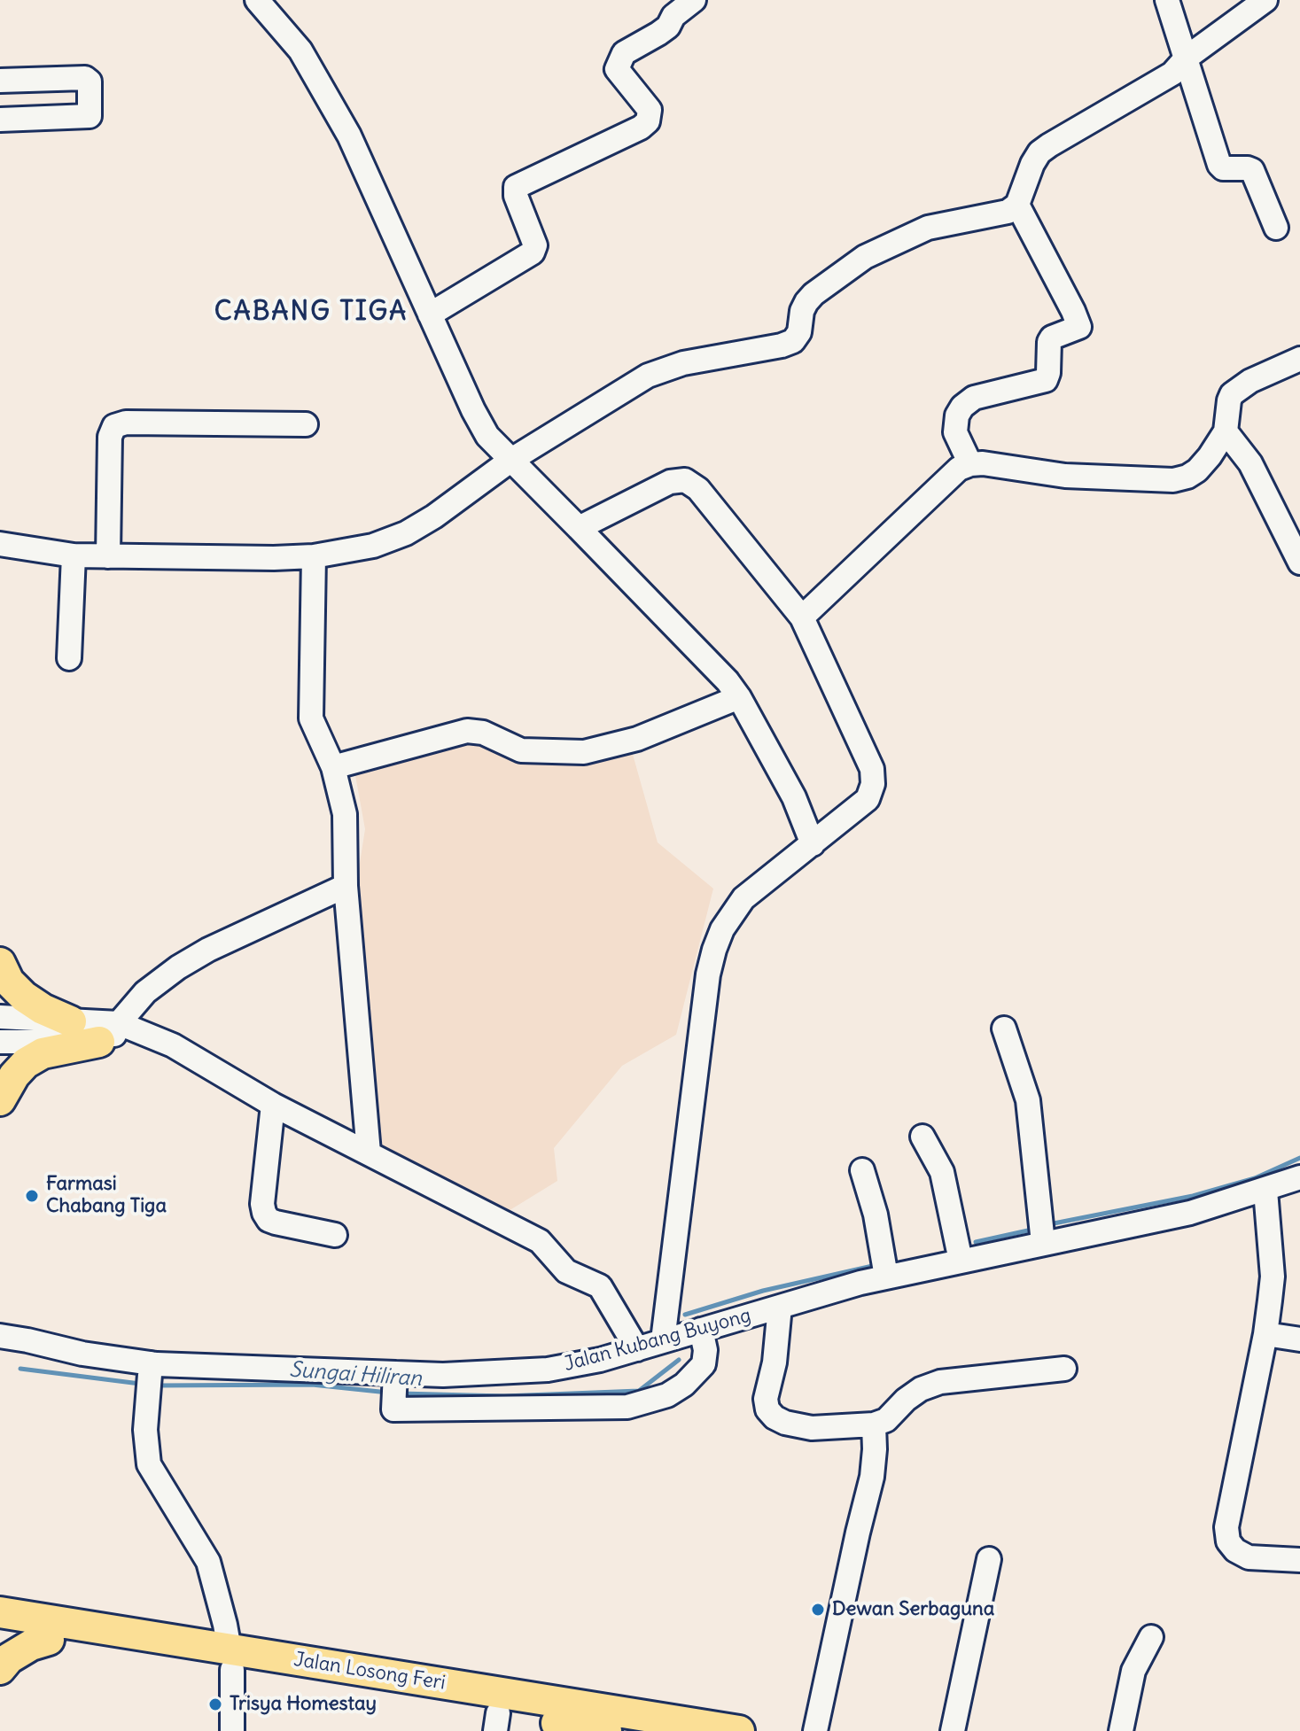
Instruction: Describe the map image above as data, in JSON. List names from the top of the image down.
{
  "streets": {
    "main road": ["Jalan Losong Feri"],
    "street": ["Jalan Kubang Buyong"]
  },
  "districts": ["CABANG TIGA"],
  "water": ["Sungai Hiliran"],
  "places": ["Farmasi Chabang Tiga", "Dewan Serbaguna", "Trisya Homestay"]
}
